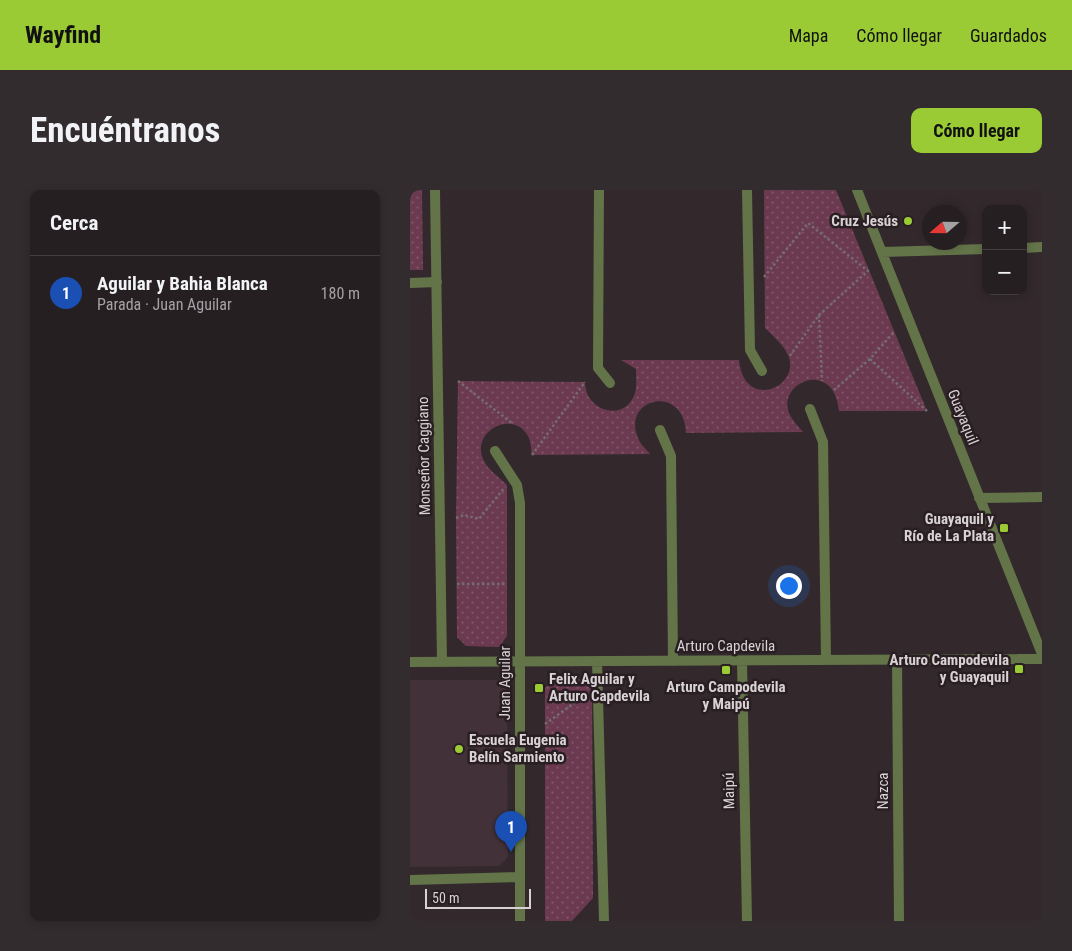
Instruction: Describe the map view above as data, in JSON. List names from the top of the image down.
{
  "streets": {
    "street": [
      "Guayaquil",
      "Monseñor Caggiano",
      "Arturo Capdevila",
      "Juan Aguilar",
      "Maipú",
      "Nazca"
    ]
  },
  "crossings": [
    ["Monseñor Caggiano", "Arturo Capdevila"],
    ["Arturo Capdevila", "Juan Aguilar"],
    ["Arturo Capdevila", "Maipú"],
    ["Arturo Capdevila", "Nazca"]
  ],
  "places": {
    "other": ["Cruz Jesús", "Escuela Eugenia Belín Sarmiento"],
    "transit": [
      "Guayaquil y Río de La Plata",
      "Arturo Campodevila y Guayaquil",
      "Arturo Campodevila y Maipú",
      "Felix Aguilar y Arturo Capdevila"
    ]
  },
  "scale_bar": "50 m",
  "north": "left",
  "page": {
    "header": "Wayfind",
    "nav": ["Mapa", "Cómo llegar", "Guardados"],
    "buttons": "Cómo llegar",
    "title": "Encuéntranos",
    "heading": "Cerca",
    "map_buttons": ["+", "−"],
    "list": [
      {
        "mark": "1",
        "name": "Aguilar y Bahia Blanca",
        "note": "Parada · Juan Aguilar",
        "value": "180 m"
      }
    ],
    "pins": "1",
    "scale": "50 m"
  }
}
